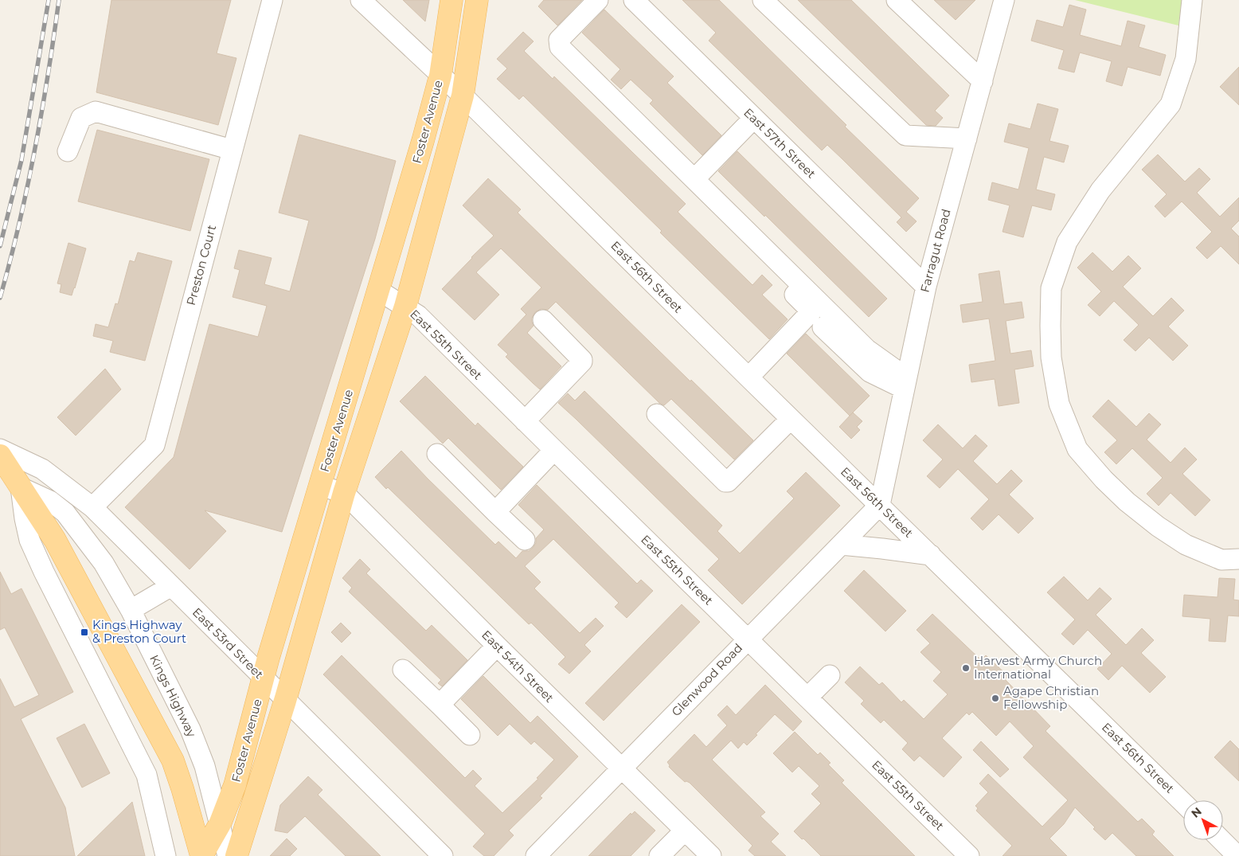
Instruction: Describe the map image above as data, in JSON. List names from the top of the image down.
{
  "streets": {
    "main road": ["Foster Avenue"],
    "street": [
      "East 57th Street",
      "Farragut Road",
      "Preston Court",
      "East 56th Street",
      "East 55th Street",
      "East 53rd Street",
      "East 54th Street",
      "Glenwood Road",
      "Kings Highway"
    ]
  },
  "crossings": [
    ["Foster Avenue", "East 56th Street"],
    ["Foster Avenue", "East 55th Street"],
    ["Foster Avenue", "East 53rd Street"],
    ["Foster Avenue", "East 54th Street"],
    ["Foster Avenue", "Kings Highway"],
    ["East 57th Street", "Farragut Road"],
    ["Farragut Road", "East 56th Street"],
    ["Farragut Road", "Glenwood Road"],
    ["Preston Court", "East 53rd Street"],
    ["East 56th Street", "Glenwood Road"],
    ["East 55th Street", "Glenwood Road"],
    ["East 54th Street", "Glenwood Road"]
  ],
  "places": {
    "transit": ["Kings Highway & Preston Court"],
    "other": ["Harvest Army Church International", "Agape Christian Fellowship"]
  },
  "north": "top left"
}
